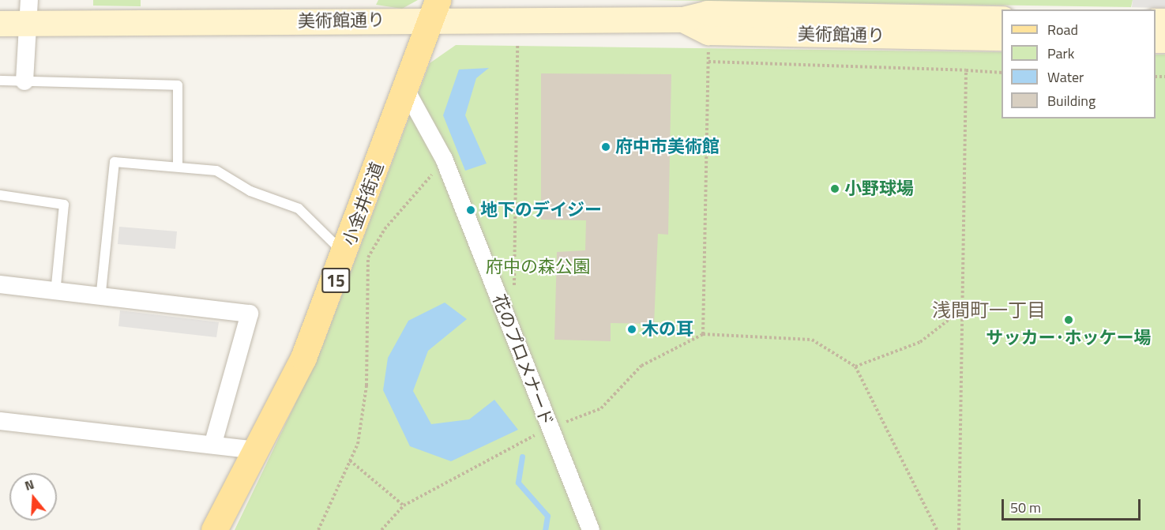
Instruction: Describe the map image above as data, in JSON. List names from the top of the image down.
{
  "streets": {
    "main road": ["小金井街道", "15"],
    "street": ["美術館通り", "花のプロメナード"]
  },
  "crossings": [
    ["美術館通り", "小金井街道"],
    ["小金井街道", "花のプロメナード"]
  ],
  "districts": ["浅間町一丁目"],
  "parks": ["府中の森公園"],
  "places": [
    "府中市美術館",
    "小野球場",
    "地下のデイジー",
    "サッカー･ホッケー場",
    "木の耳"
  ],
  "legend": [
    "Road",
    "Park",
    "Water",
    "Building"
  ],
  "scale_bar": "50 m",
  "north": "top"
}
